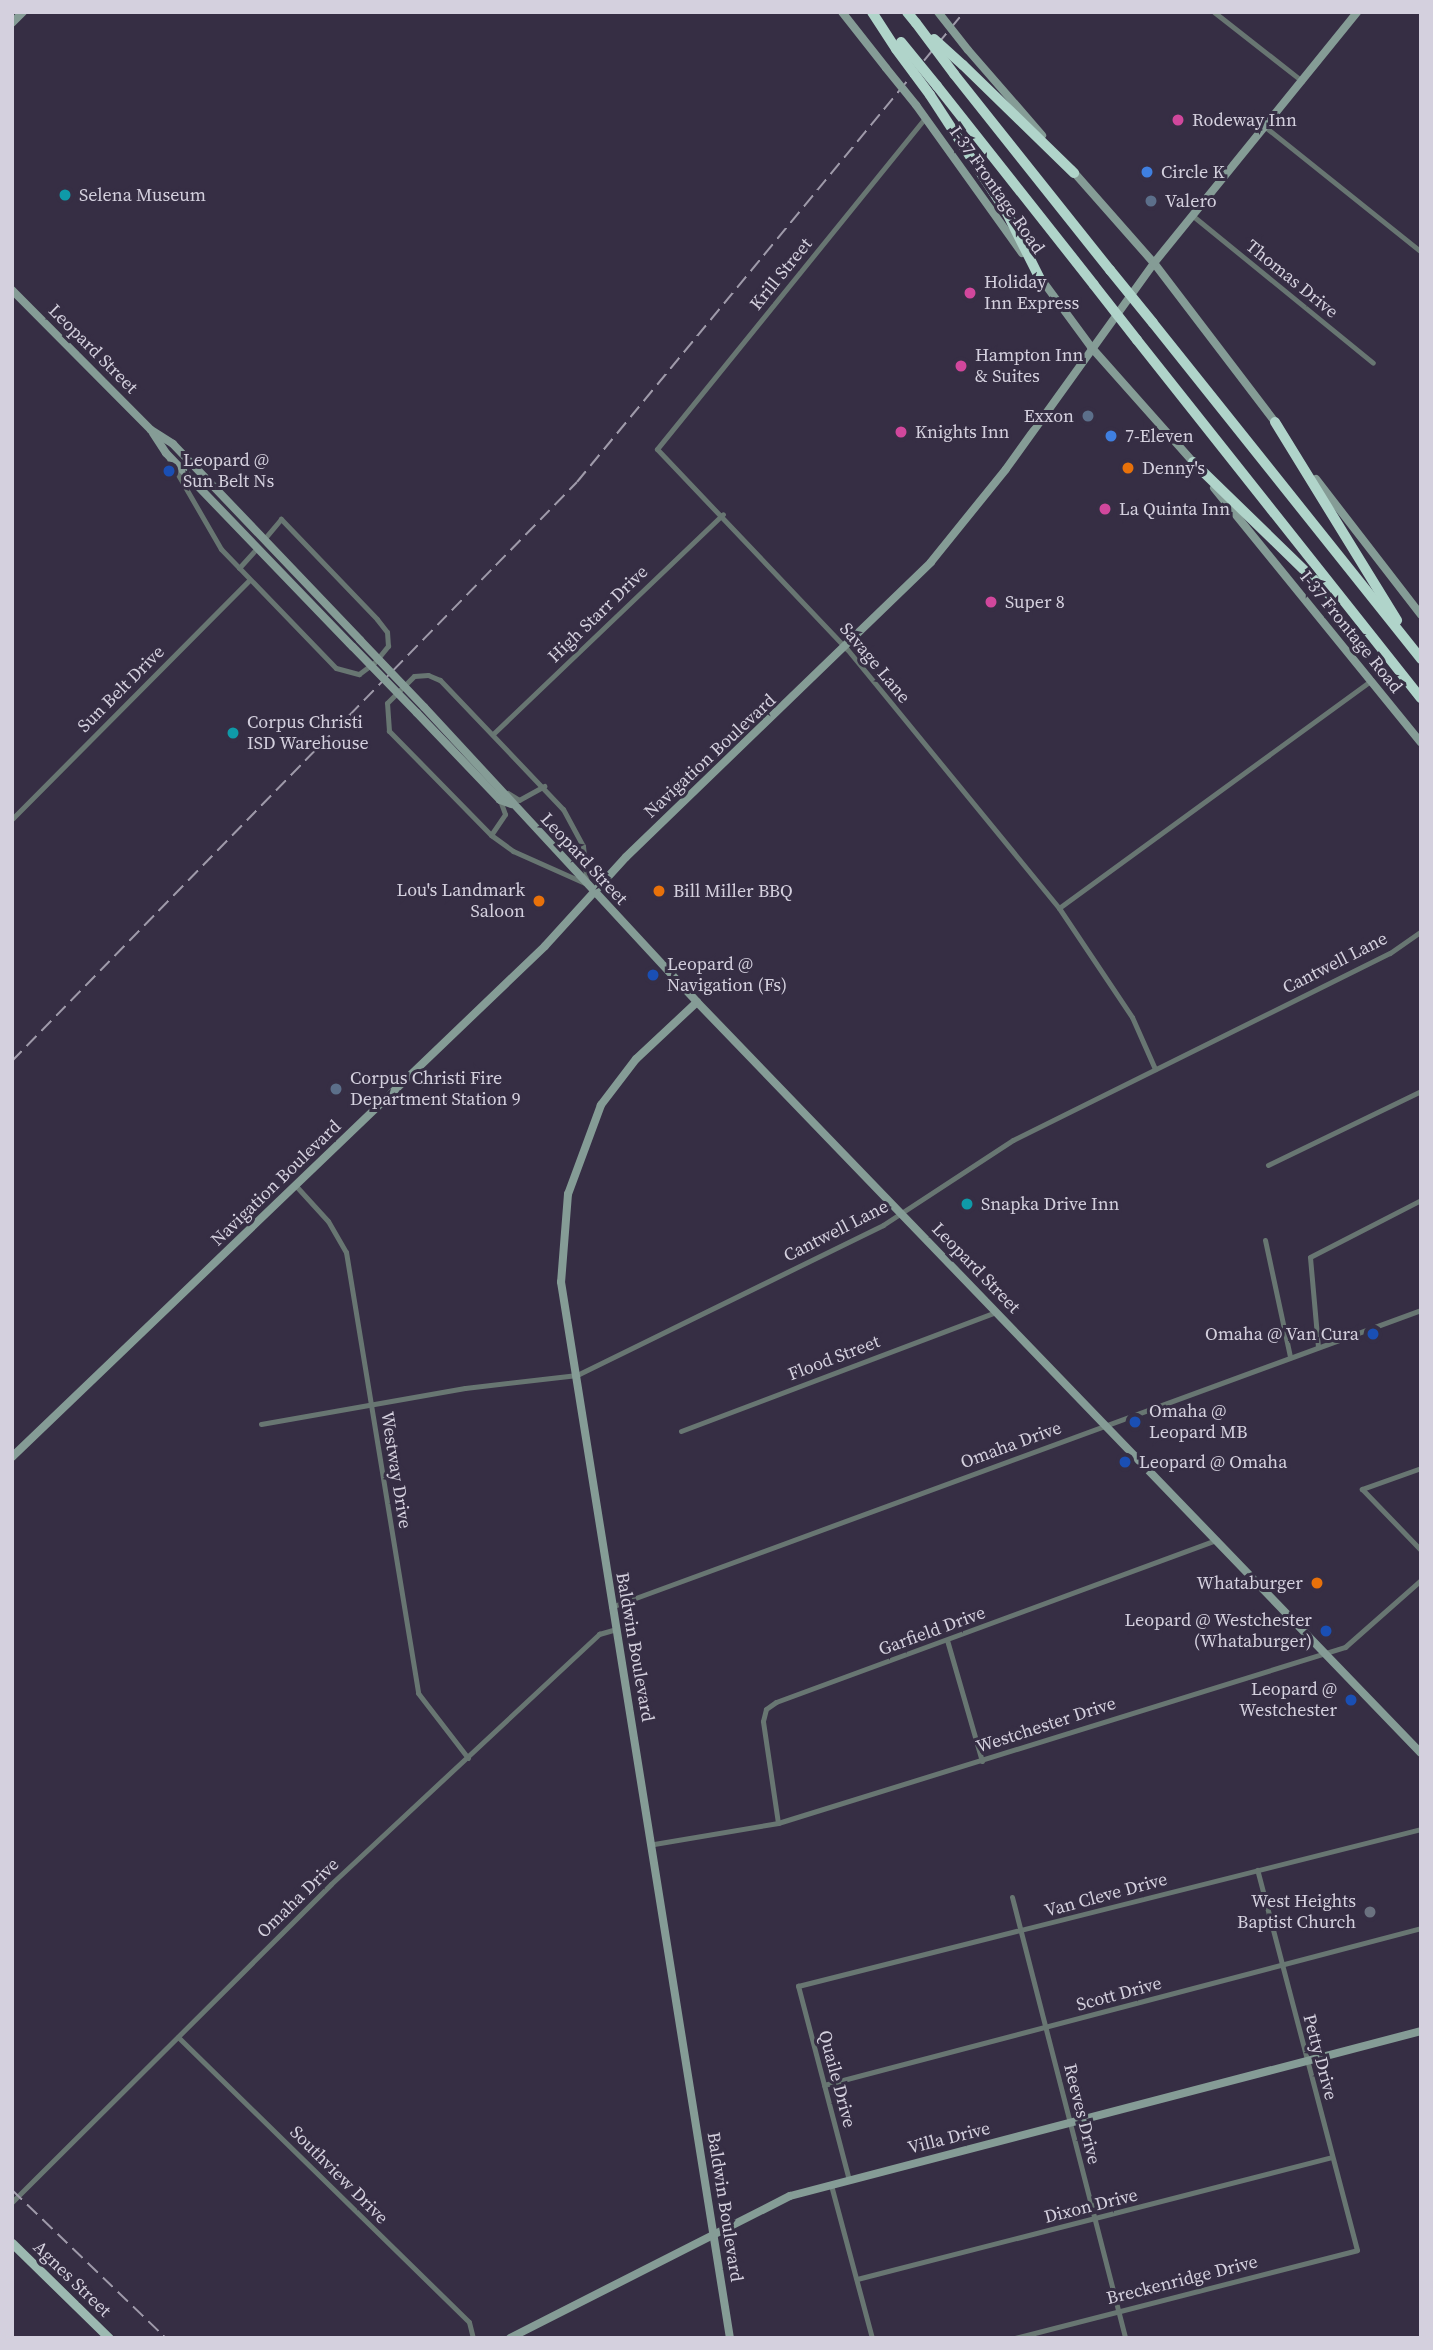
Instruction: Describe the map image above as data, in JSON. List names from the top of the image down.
{
  "streets": {
    "main road": [
      "I-37 Frontage Road",
      "Leopard Street",
      "Navigation Boulevard",
      "Baldwin Boulevard",
      "Villa Drive",
      "Agnes Street"
    ],
    "street": [
      "Krill Street",
      "Thomas Drive",
      "High Starr Drive",
      "Savage Lane",
      "Sun Belt Drive",
      "Cantwell Lane",
      "Flood Street",
      "Omaha Drive",
      "Westway Drive",
      "Garfield Drive",
      "Westchester Drive",
      "Van Cleve Drive",
      "Scott Drive",
      "Petty Drive",
      "Quaile Drive",
      "Reeves Drive",
      "Southview Drive",
      "Dixon Drive",
      "Breckenridge Drive"
    ]
  },
  "crossings": [
    ["I-37 Frontage Road", "Krill Street"],
    ["I-37 Frontage Road", "Navigation Boulevard"],
    ["Krill Street", "Savage Lane"],
    ["Thomas Drive", "Navigation Boulevard"],
    ["Leopard Street", "Navigation Boulevard"],
    ["Leopard Street", "Cantwell Lane"],
    ["Leopard Street", "Flood Street"],
    ["Leopard Street", "Omaha Drive"],
    ["Leopard Street", "Garfield Drive"],
    ["Leopard Street", "Baldwin Boulevard"],
    ["Leopard Street", "Westchester Drive"],
    ["High Starr Drive", "Savage Lane"],
    ["Savage Lane", "Navigation Boulevard"],
    ["Savage Lane", "Cantwell Lane"],
    ["Navigation Boulevard", "Westway Drive"],
    ["Cantwell Lane", "Westway Drive"],
    ["Cantwell Lane", "Baldwin Boulevard"],
    ["Omaha Drive", "Westway Drive"],
    ["Omaha Drive", "Baldwin Boulevard"],
    ["Omaha Drive", "Southview Drive"],
    ["Garfield Drive", "Westchester Drive"],
    ["Baldwin Boulevard", "Westchester Drive"],
    ["Baldwin Boulevard", "Villa Drive"],
    ["Van Cleve Drive", "Petty Drive"],
    ["Van Cleve Drive", "Quaile Drive"],
    ["Van Cleve Drive", "Reeves Drive"],
    ["Scott Drive", "Petty Drive"],
    ["Scott Drive", "Quaile Drive"],
    ["Scott Drive", "Reeves Drive"],
    ["Petty Drive", "Villa Drive"],
    ["Petty Drive", "Dixon Drive"],
    ["Petty Drive", "Breckenridge Drive"],
    ["Quaile Drive", "Villa Drive"],
    ["Reeves Drive", "Villa Drive"],
    ["Reeves Drive", "Dixon Drive"],
    ["Reeves Drive", "Breckenridge Drive"]
  ],
  "places": [
    "Rodeway Inn",
    "Circle K",
    "Selena Museum",
    "Valero",
    "Holiday Inn Express",
    "Hampton Inn & Suites",
    "Exxon",
    "Knights Inn",
    "7-Eleven",
    "Denny's",
    "Leopard @ Sun Belt Ns",
    "La Quinta Inn",
    "Super 8",
    "Corpus Christi ISD Warehouse",
    "Bill Miller BBQ",
    "Lou's Landmark Saloon",
    "Leopard @ Navigation (Fs)",
    "Corpus Christi Fire Department Station 9",
    "Snapka Drive Inn",
    "Omaha @ Van Cura",
    "Omaha @ Leopard MB",
    "Leopard @ Omaha",
    "Whataburger",
    "Leopard @ Westchester (Whataburger)",
    "Leopard @ Westchester",
    "West Heights Baptist Church"
  ]
}
